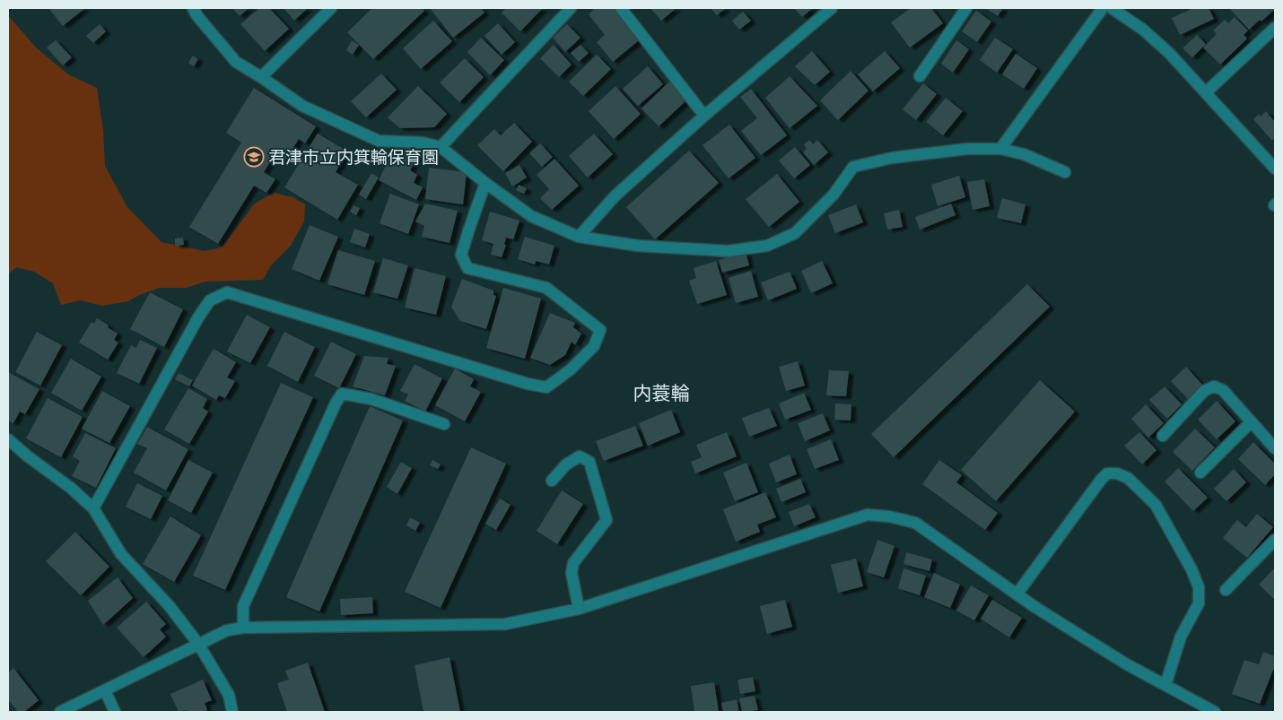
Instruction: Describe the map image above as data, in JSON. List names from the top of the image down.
{
  "districts": ["内蓑輪"],
  "places": {
    "school or university": ["君津市立内箕輪保育園"]
  }
}
